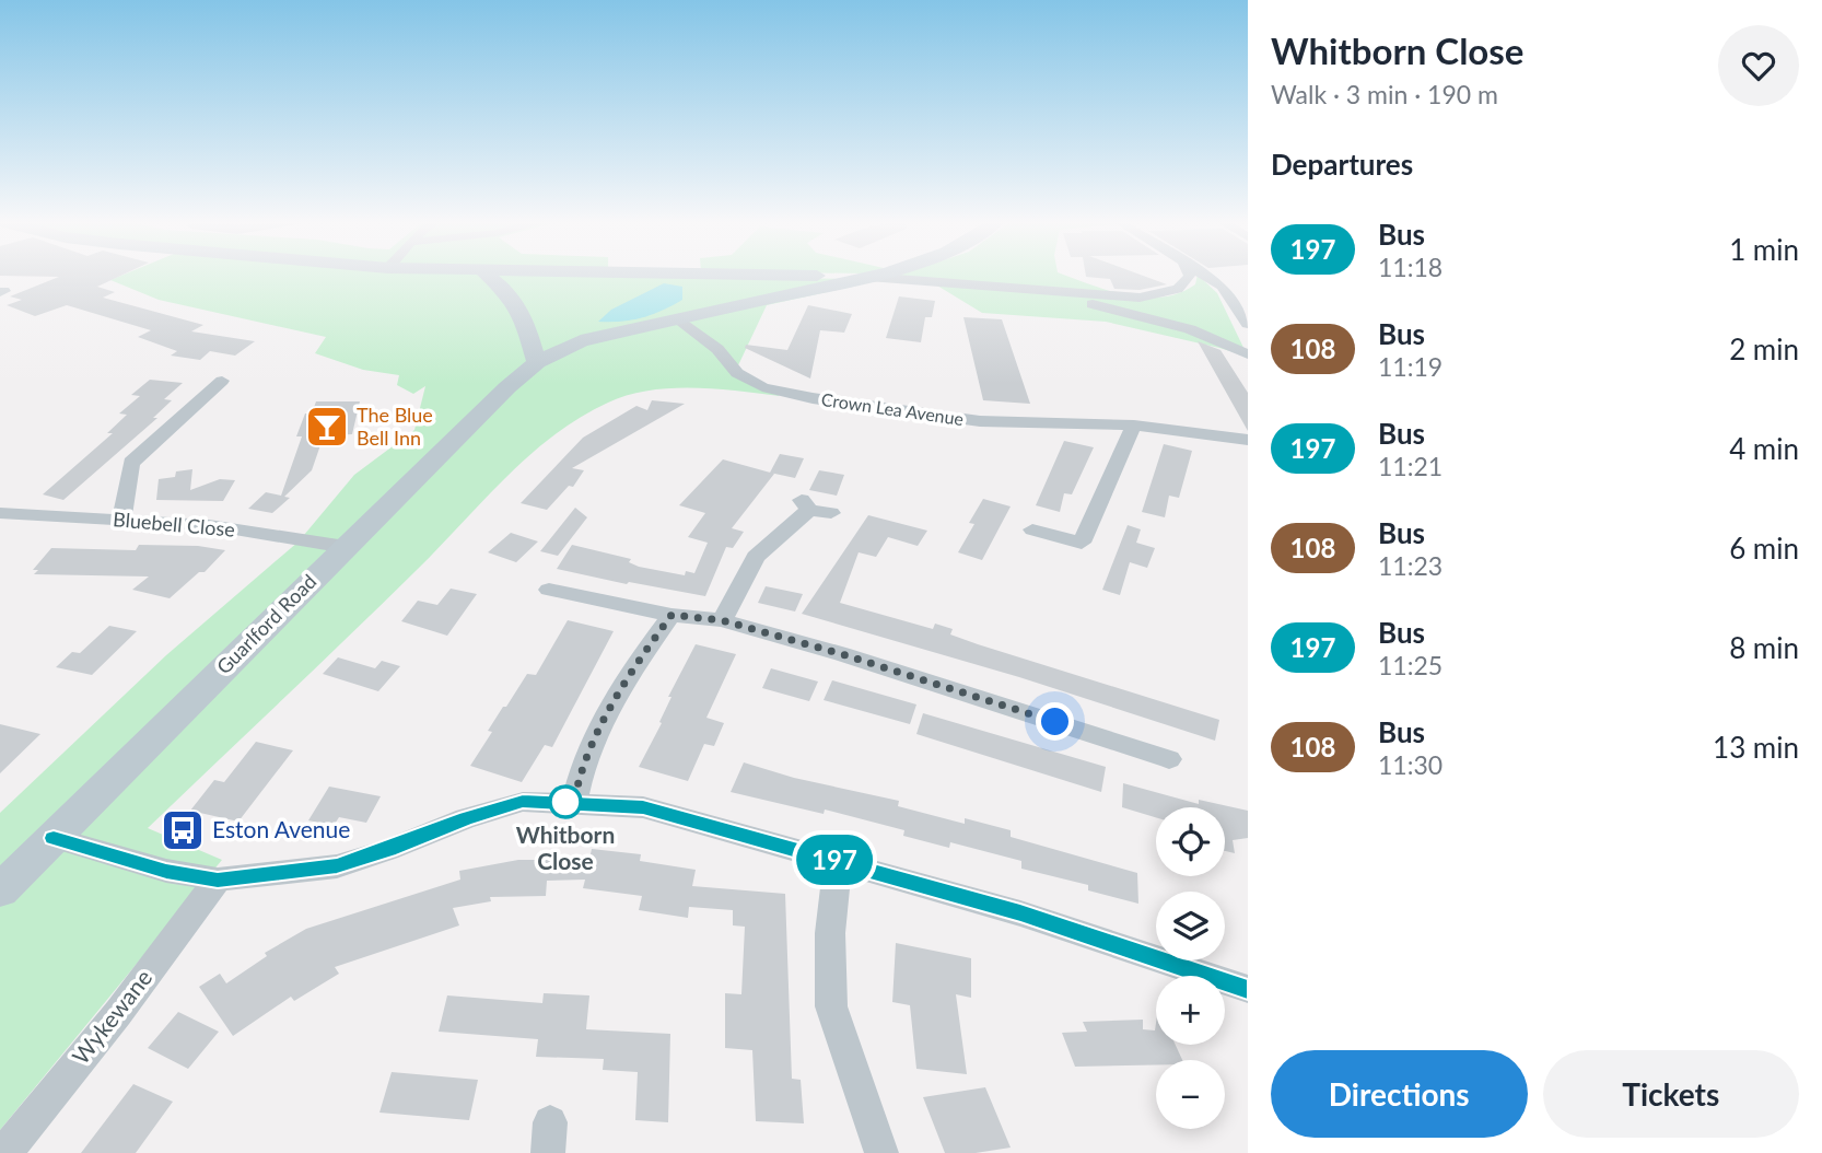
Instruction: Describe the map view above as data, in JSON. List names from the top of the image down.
{
  "streets": {
    "main road": ["Guarlford Road"],
    "street": ["Crown Lea Avenue", "Bluebell Close", "Wykewane"]
  },
  "crossings": [
    ["Crown Lea Avenue", "Guarlford Road"],
    ["Bluebell Close", "Guarlford Road"]
  ],
  "places": {
    "bar": ["The Blue Bell Inn"],
    "other": ["Whitborn Close"],
    "bus stop": ["Eston Avenue"]
  },
  "lines": ["bus line 197"],
  "page": {
    "on_map": "197",
    "heading": [
      ["Whitborn Close", "Walk · 3 min · 190 m"],
      "Departures"
    ],
    "list": [
      {
        "mark": "197",
        "name": "Bus",
        "note": "11:18",
        "value": "1 min"
      },
      {
        "mark": "108",
        "name": "Bus",
        "note": "11:19",
        "value": "2 min"
      },
      {
        "mark": "197",
        "name": "Bus",
        "note": "11:21",
        "value": "4 min"
      },
      {
        "mark": "108",
        "name": "Bus",
        "note": "11:23",
        "value": "6 min"
      },
      {
        "mark": "197",
        "name": "Bus",
        "note": "11:25",
        "value": "8 min"
      },
      {
        "mark": "108",
        "name": "Bus",
        "note": "11:30",
        "value": "13 min"
      }
    ],
    "map_buttons": ["+", "−"],
    "buttons": ["Directions", "Tickets"]
  }
}
